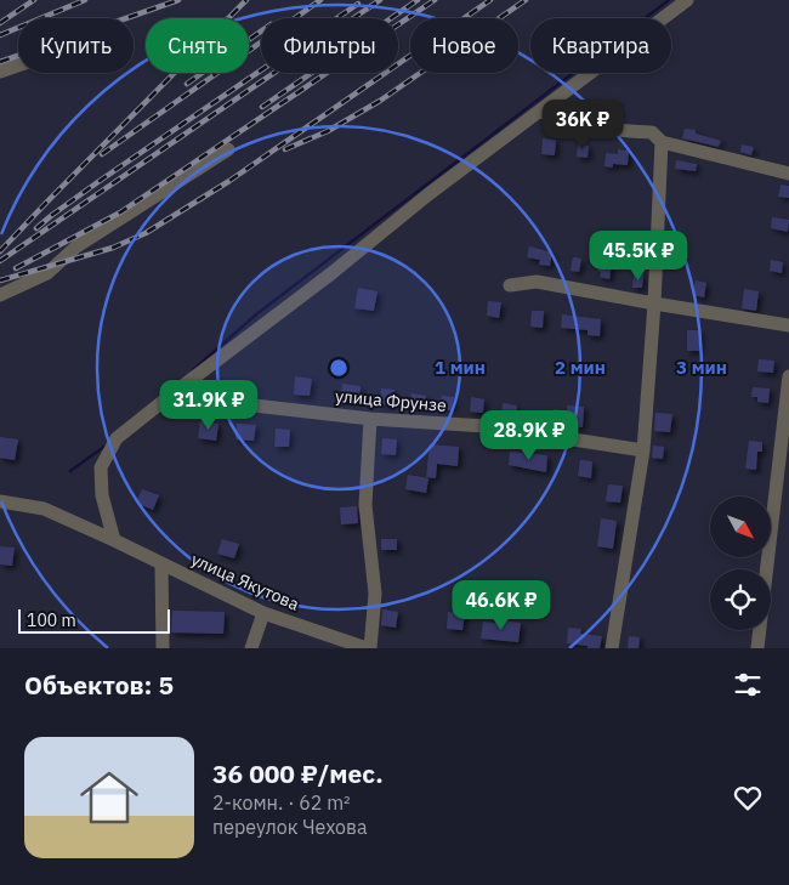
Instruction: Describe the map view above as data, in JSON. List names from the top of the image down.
{
  "streets": {
    "street": ["улица Фрунзе", "улица Якутова"]
  },
  "scale_bar": "100 m",
  "north": "bottom right",
  "page": {
    "chip": [
      "Купить",
      "Снять",
      "Фильтры",
      "Новое",
      "Квартира"
    ],
    "price": [
      "36K ₽",
      "45.5K ₽",
      "31.9K ₽",
      "28.9K ₽",
      "46.6K ₽"
    ],
    "scale": "100 m",
    "heading": "Объектов: 5",
    "list": [
      {
        "name": "36 000 ₽/мес.",
        "note": "2-комн. · 62 m² · переулок Чехова"
      }
    ]
  },
  "rings": ["1 мин", "2 мин", "3 мин"]
}
